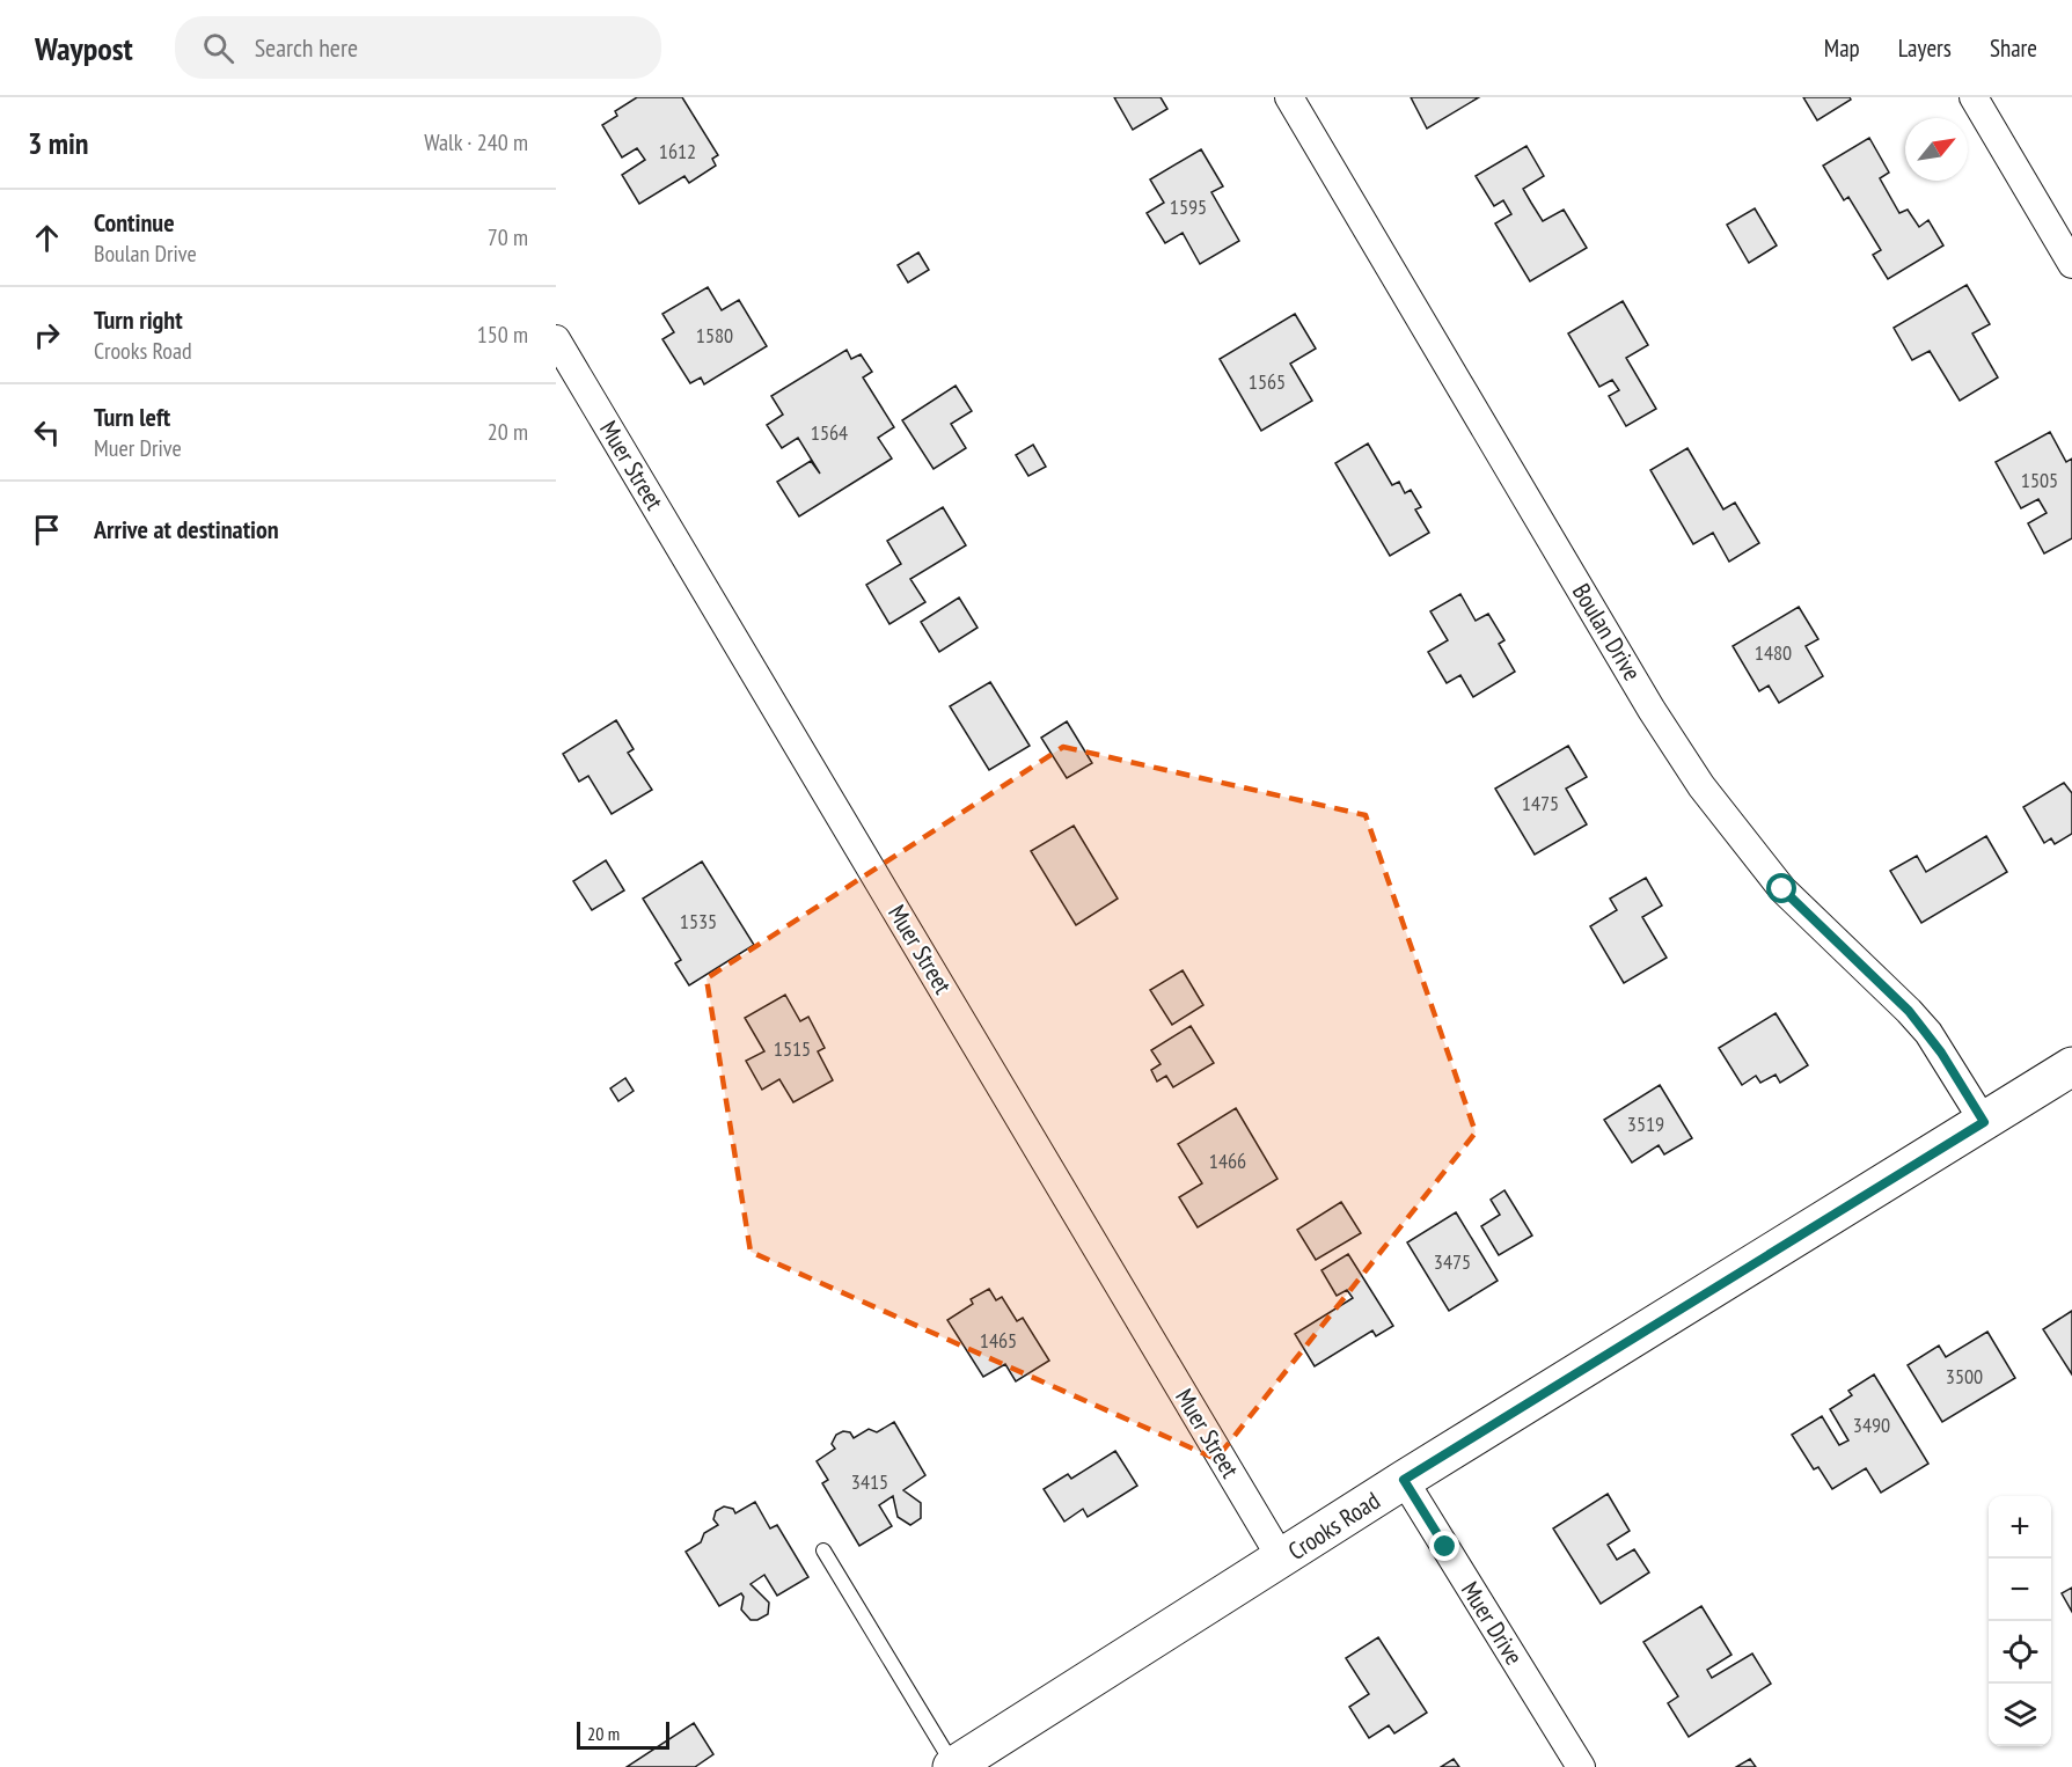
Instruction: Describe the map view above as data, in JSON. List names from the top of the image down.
{
  "streets": {
    "main road": ["Crooks Road"],
    "street": ["Muer Street", "Boulan Drive", "Muer Drive"]
  },
  "crossings": [
    ["Muer Street", "Crooks Road"],
    ["Boulan Drive", "Crooks Road"],
    ["Crooks Road", "Muer Drive"]
  ],
  "house_numbers": [
    "1612",
    "1595",
    "1580",
    "1565",
    "1564",
    "1505",
    "1480",
    "1475",
    "1535",
    "1515",
    "3519",
    "1466",
    "3475",
    "1465",
    "3500",
    "3490",
    "3415"
  ],
  "scale_bar": "20 m",
  "north": "top right",
  "page": {
    "header": "Waypost",
    "search": "Search here",
    "nav": ["Map", "Layers", "Share"],
    "heading": ["3 min", "Walk · 240 m"],
    "list": [
      ["Continue", "Boulan Drive", "70 m"],
      ["Turn right", "Crooks Road", "150 m"],
      ["Turn left", "Muer Drive", "20 m"],
      "Arrive at destination"
    ],
    "map_buttons": ["+", "−"],
    "scale": "20 m"
  }
}
